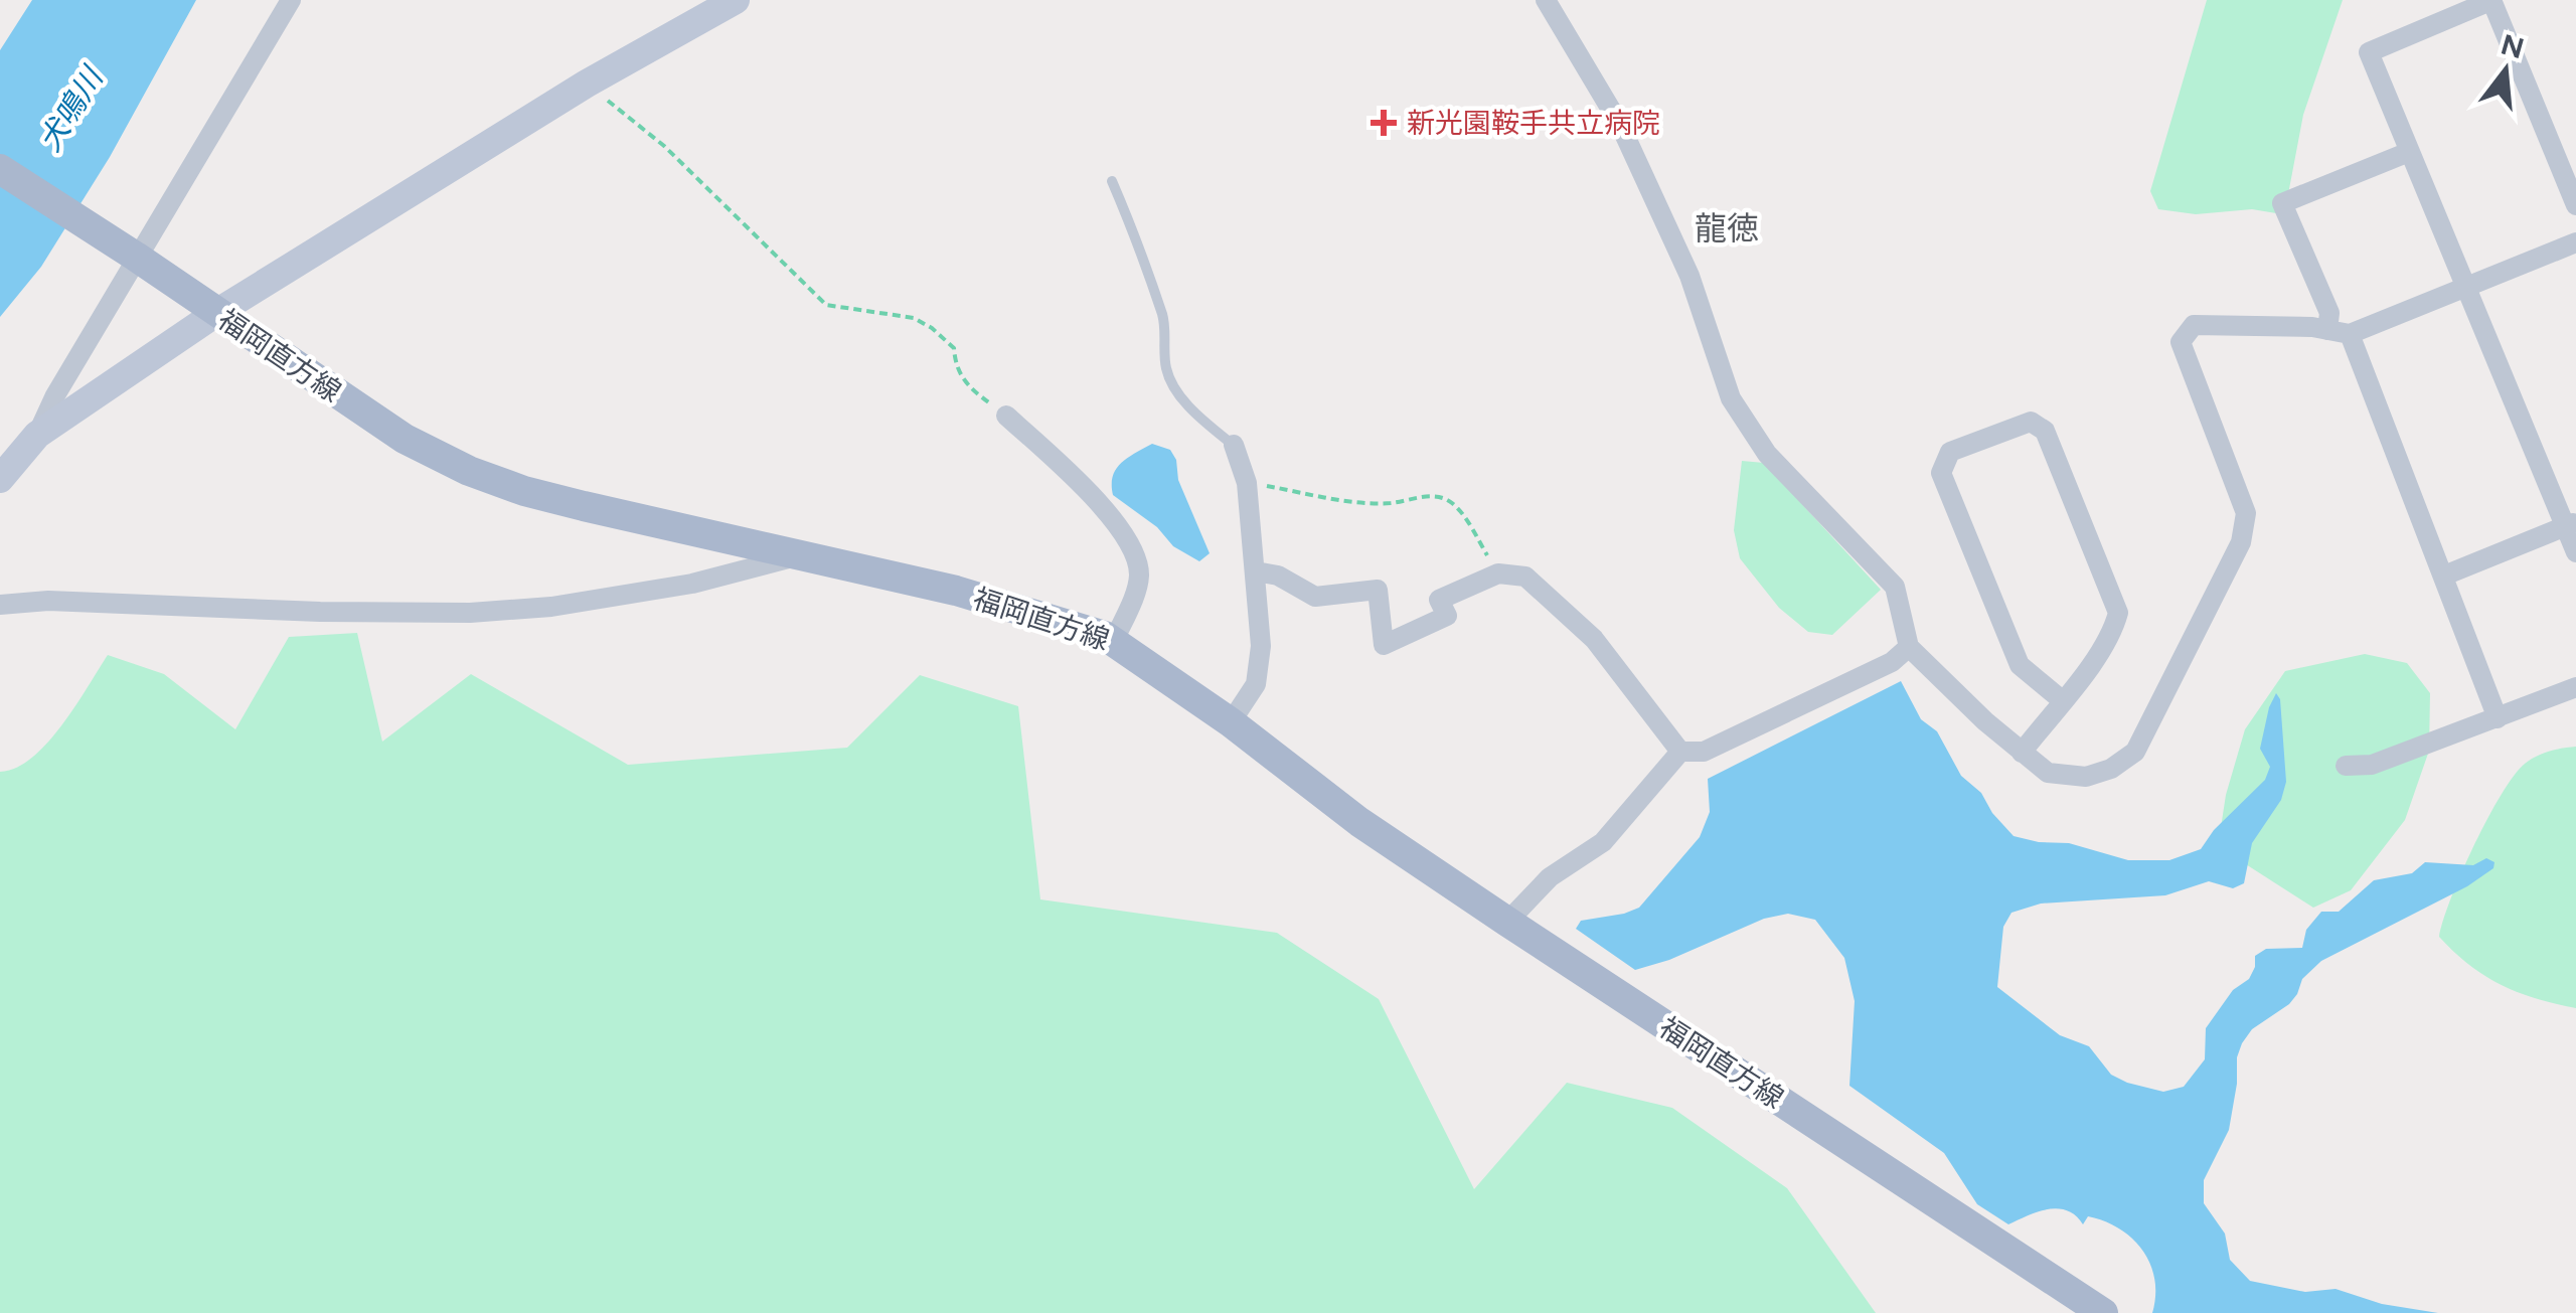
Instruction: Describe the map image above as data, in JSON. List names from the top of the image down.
{
  "streets": {
    "main road": ["福岡直方線"]
  },
  "districts": ["龍徳"],
  "water": ["犬鳴川"],
  "places": {
    "health": ["新光園鞍手共立病院"]
  },
  "north": "top"
}
